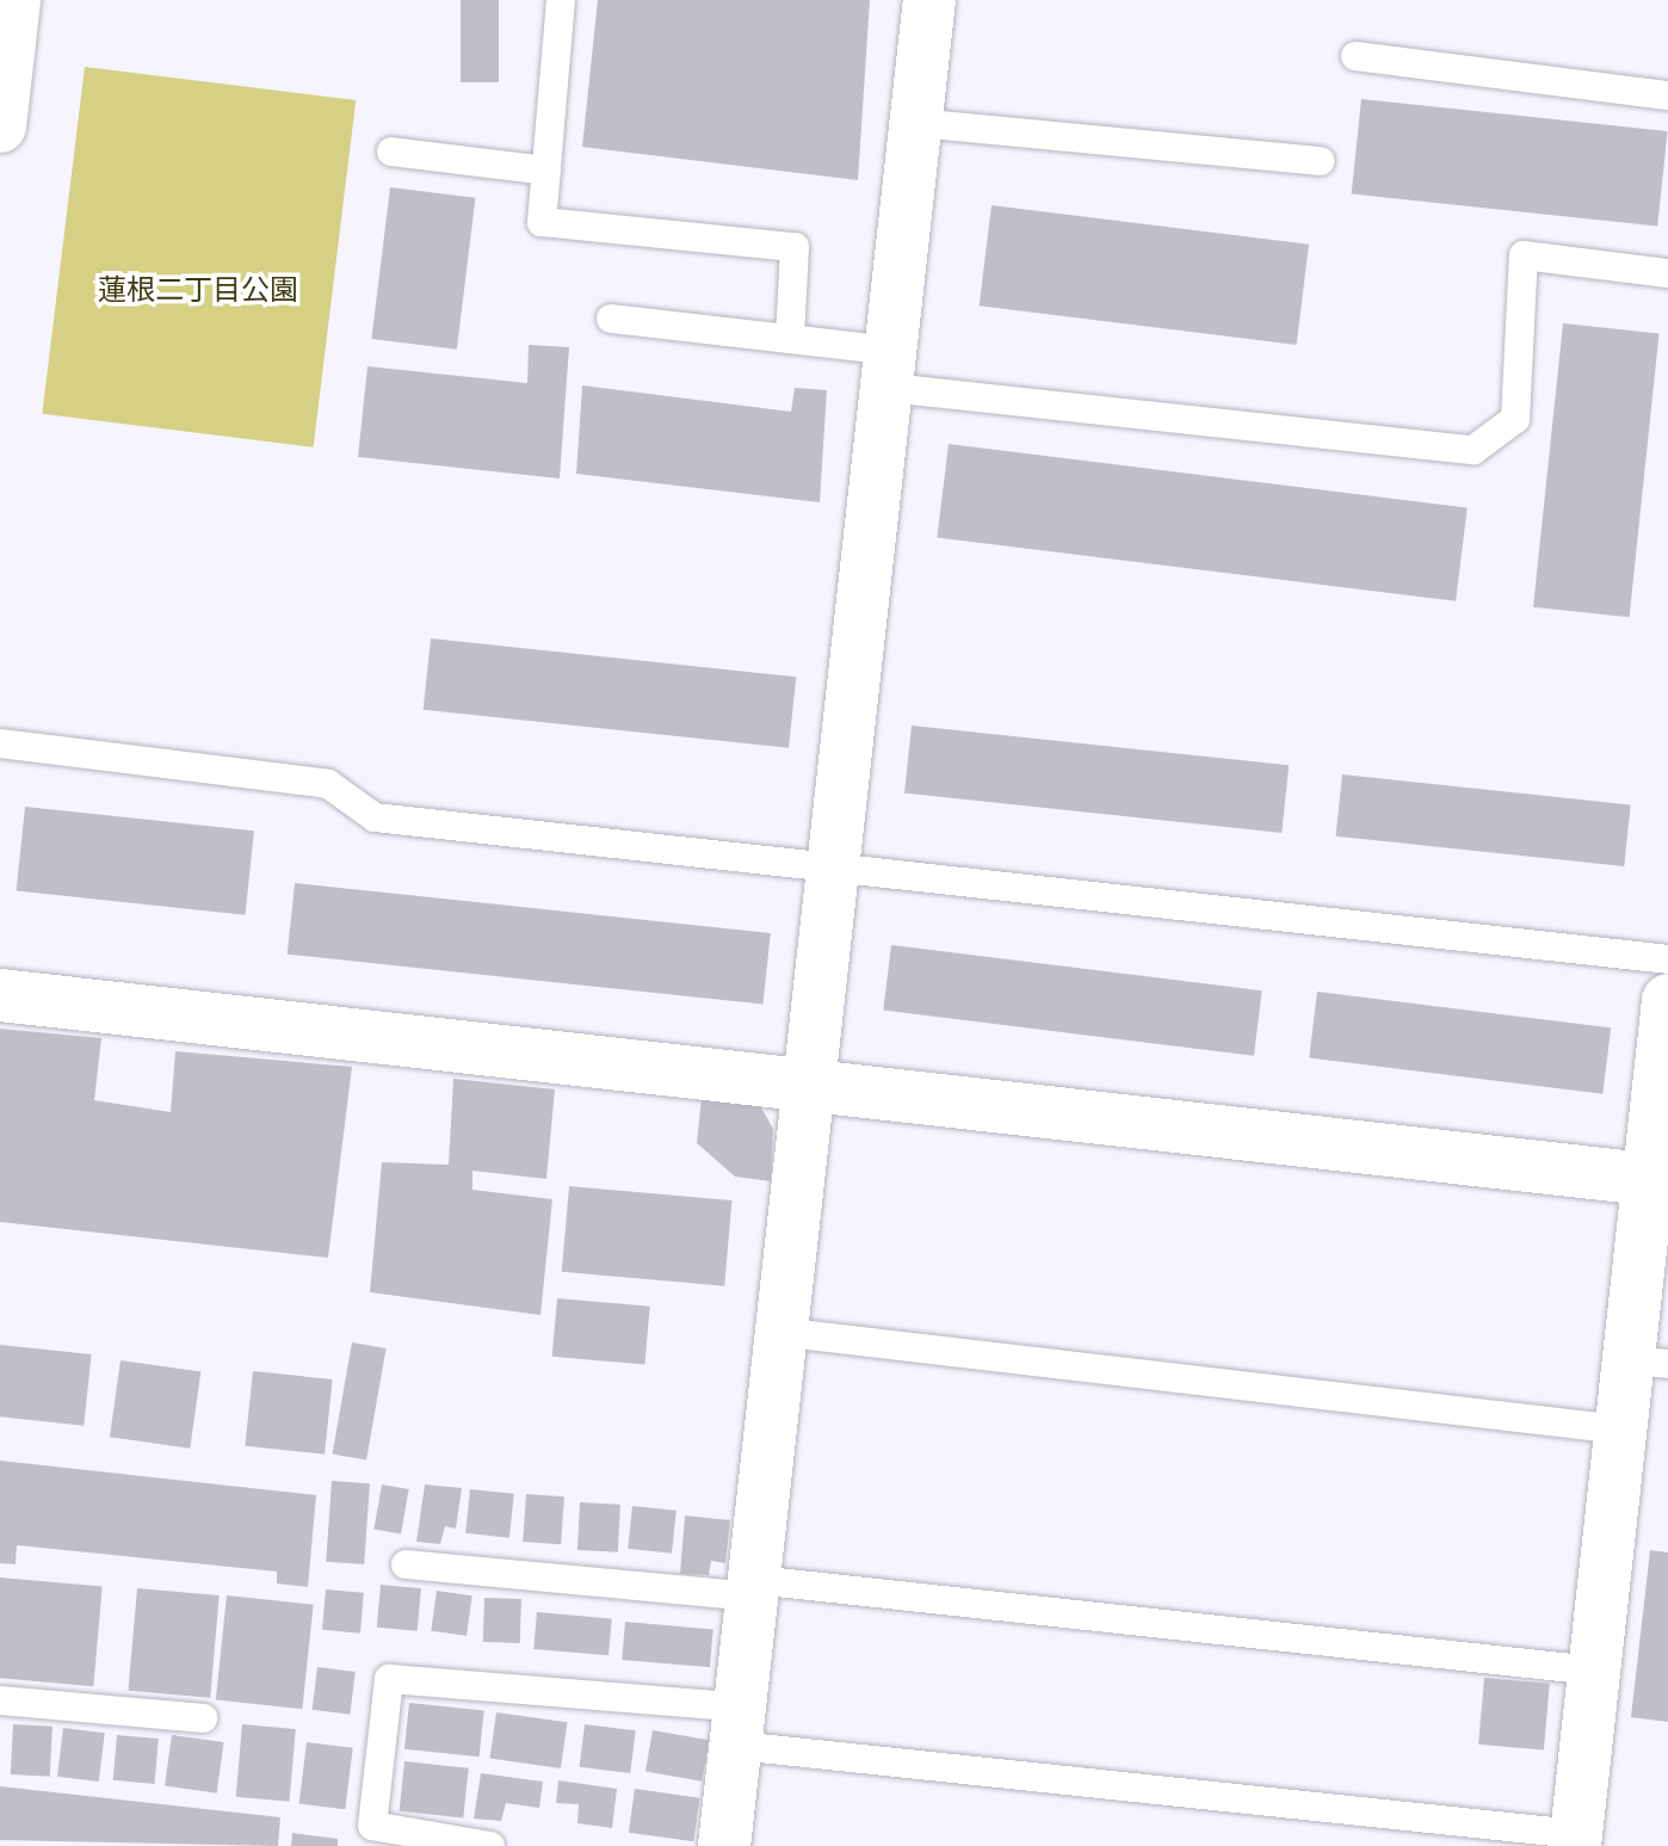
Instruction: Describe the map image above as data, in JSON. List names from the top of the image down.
{
  "parks": ["蓮根二丁目公園"]
}
